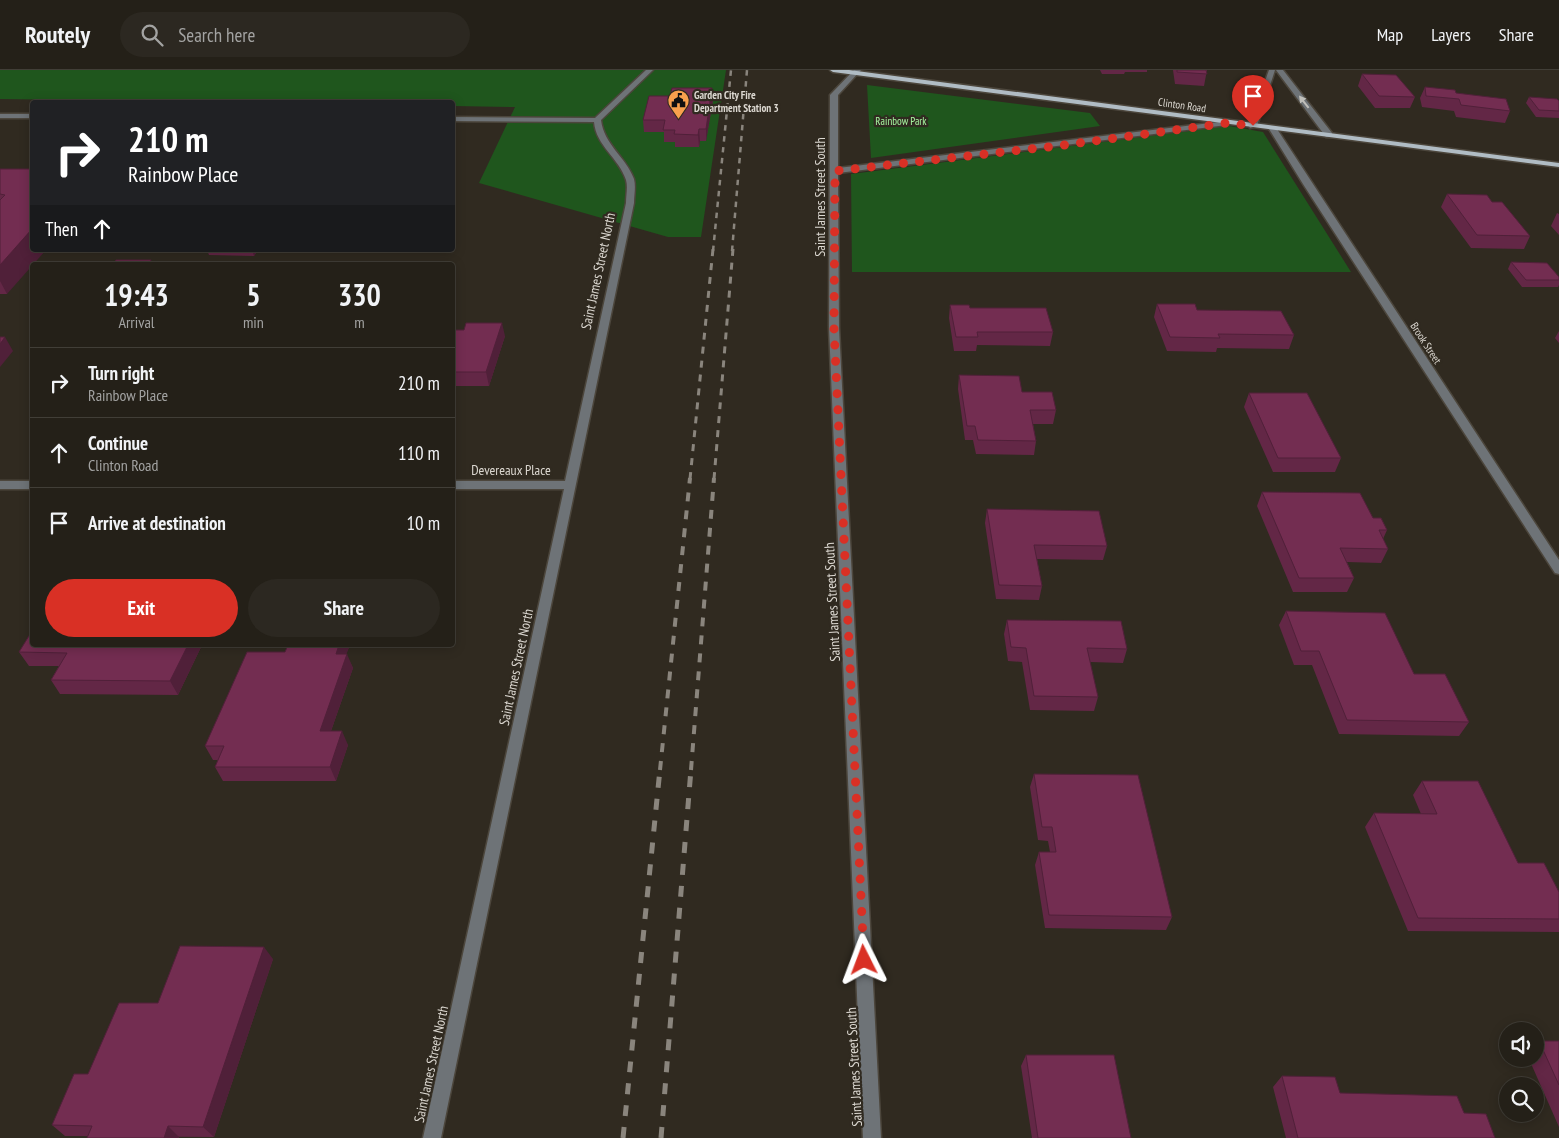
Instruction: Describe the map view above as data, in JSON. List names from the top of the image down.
{
  "streets": {
    "main road": ["Clinton Road"],
    "street": [
      "Saint James Street South",
      "Saint James Street North",
      "Brook Street",
      "Devereaux Place"
    ]
  },
  "crossings": [
    ["Clinton Road", "Saint James Street South"],
    ["Clinton Road", "Brook Street"],
    ["Saint James Street North", "Devereaux Place"]
  ],
  "parks": ["Rainbow Park"],
  "places": {
    "public building": ["Garden City Fire Department Station 3"]
  },
  "page": {
    "header": "Routely",
    "search": "Search here",
    "nav": ["Map", "Layers", "Share"],
    "turn": ["210 m", "Rainbow Place"],
    "then": "Then",
    "eta": [
      "19:43",
      "Arrival",
      "5",
      "min",
      "330",
      "m"
    ],
    "list": [
      {
        "name": "Turn right",
        "note": "Rainbow Place",
        "value": "210 m"
      },
      {
        "name": "Continue",
        "note": "Clinton Road",
        "value": "110 m"
      },
      {
        "name": "Arrive at destination",
        "value": "10 m"
      }
    ],
    "buttons": ["Exit", "Share"]
  }
}
